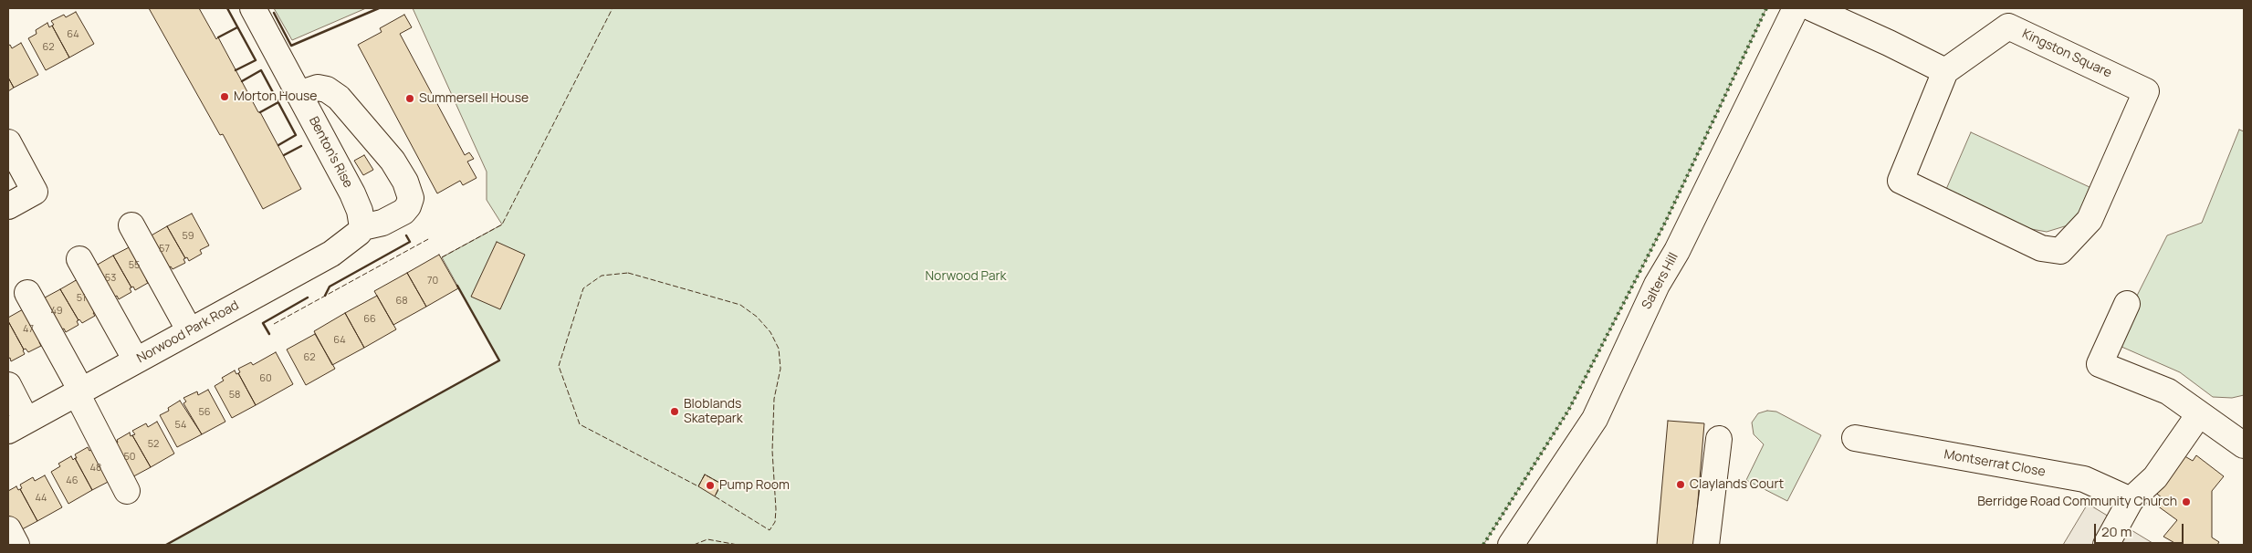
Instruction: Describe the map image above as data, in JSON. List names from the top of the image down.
{
  "streets": {
    "street": [
      "Kingston Square",
      "Benton's Rise",
      "Salters Hill",
      "Norwood Park Road",
      "Montserrat Close"
    ]
  },
  "crossings": [
    ["Benton's Rise", "Norwood Park Road"]
  ],
  "parks": ["Norwood Park"],
  "places": [
    "Morton House",
    "Summersell House",
    "Bloblands Skatepark",
    "Claylands Court",
    "Pump Room",
    "Berridge Road Community Church"
  ],
  "house_numbers": [
    "64",
    "62",
    "59",
    "57",
    "55",
    "53",
    "70",
    "51",
    "68",
    "49",
    "66",
    "47",
    "64",
    "62",
    "60",
    "58",
    "56",
    "54",
    "52",
    "50",
    "48",
    "46",
    "44"
  ],
  "scale_bar": "20 m"
}
